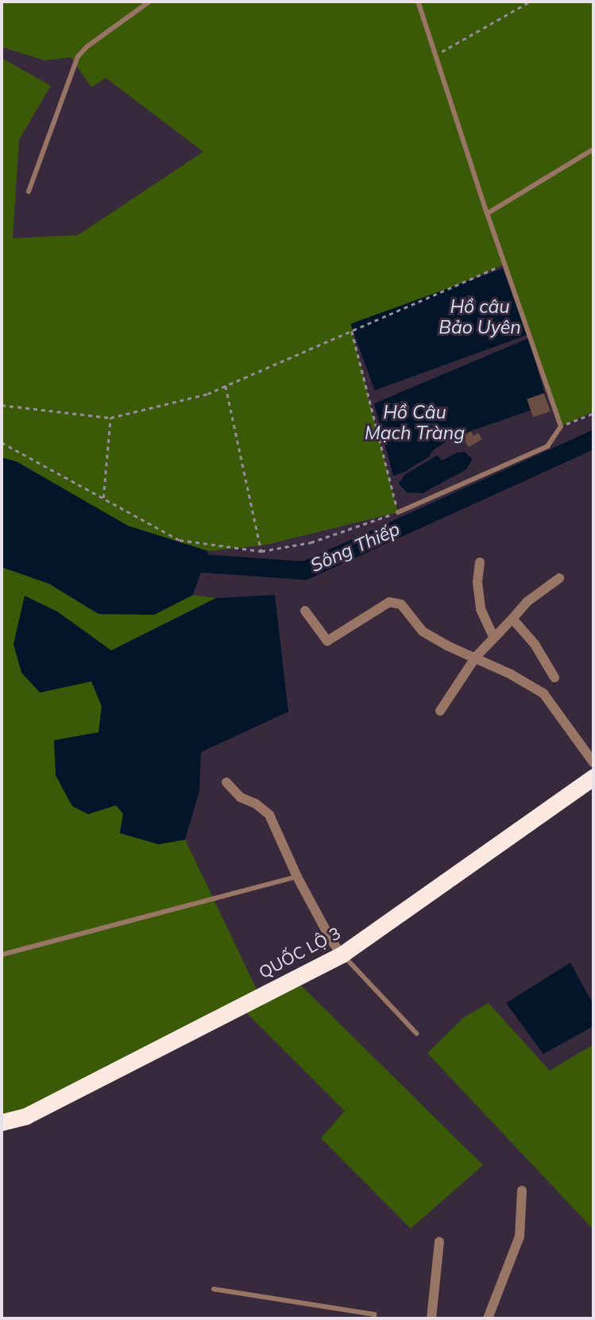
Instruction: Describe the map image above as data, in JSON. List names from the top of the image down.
{
  "streets": {
    "highway": ["QUỐC LỘ 3"]
  },
  "water": ["Hồ câu Bảo Uyên", "Hồ Câu Mạch Tràng", "Sông Thiếp"]
}
